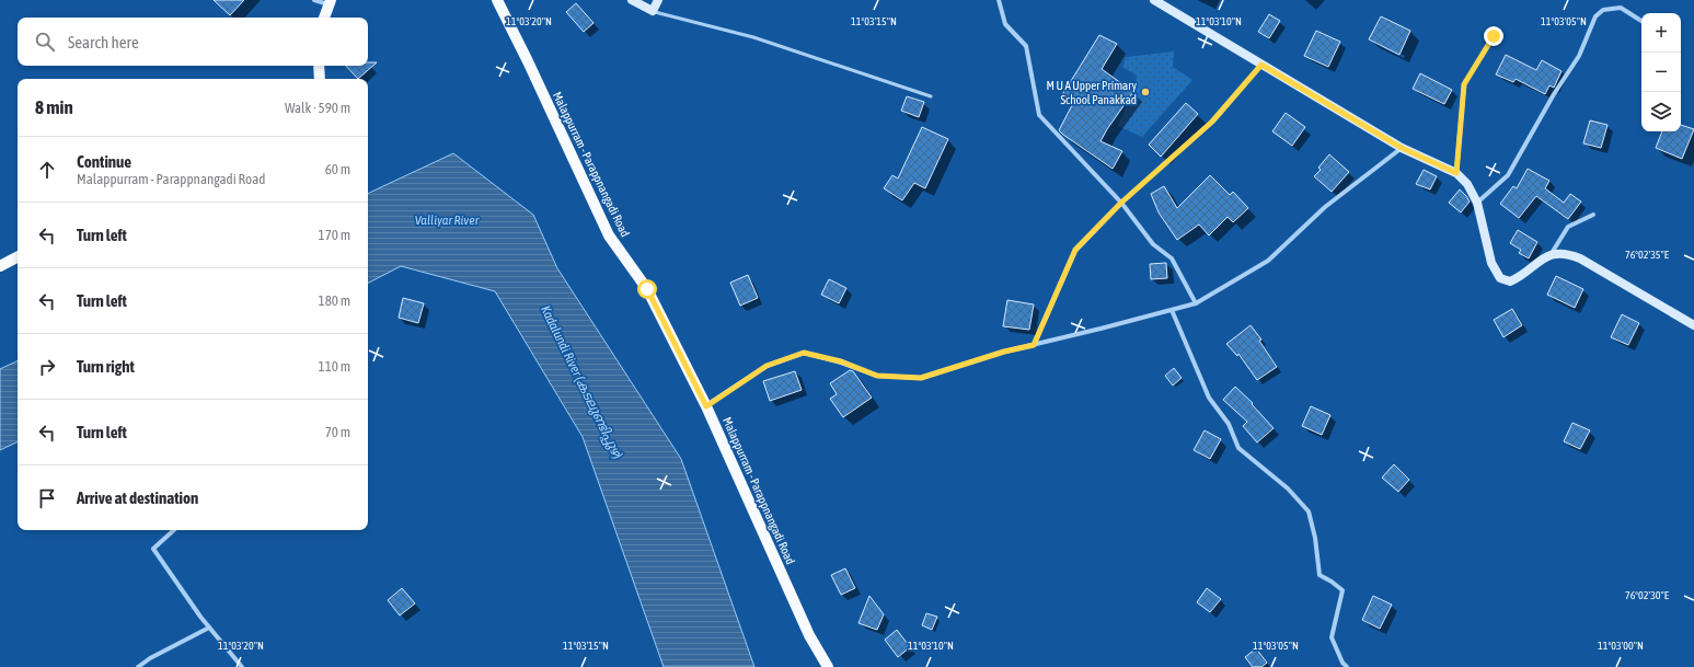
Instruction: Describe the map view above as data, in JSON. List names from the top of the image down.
{
  "streets": {
    "main road": ["Malappurram - Parappnangadi Road"]
  },
  "water": ["Valliyar River", "Kadalundi River (കടലുണ്ടിപ്പുഴ)"],
  "places": ["M U A Upper Primary School Panakkad"],
  "page": {
    "map_buttons": ["+", "−"],
    "search": "Search here",
    "heading": ["8 min", "Walk · 590 m"],
    "list": [
      ["Continue", "Malappurram - Parappnangadi Road", "60 m"],
      ["Turn left", "170 m"],
      ["Turn left", "180 m"],
      ["Turn right", "110 m"],
      ["Turn left", "70 m"],
      "Arrive at destination"
    ]
  },
  "coordinates": [
    "11°03'20\"N",
    "11°03'15\"N",
    "11°03'10\"N",
    "11°03'05\"N",
    "76°02'35\"E",
    "76°02'30\"E",
    "11°03'00\"N"
  ]
}
